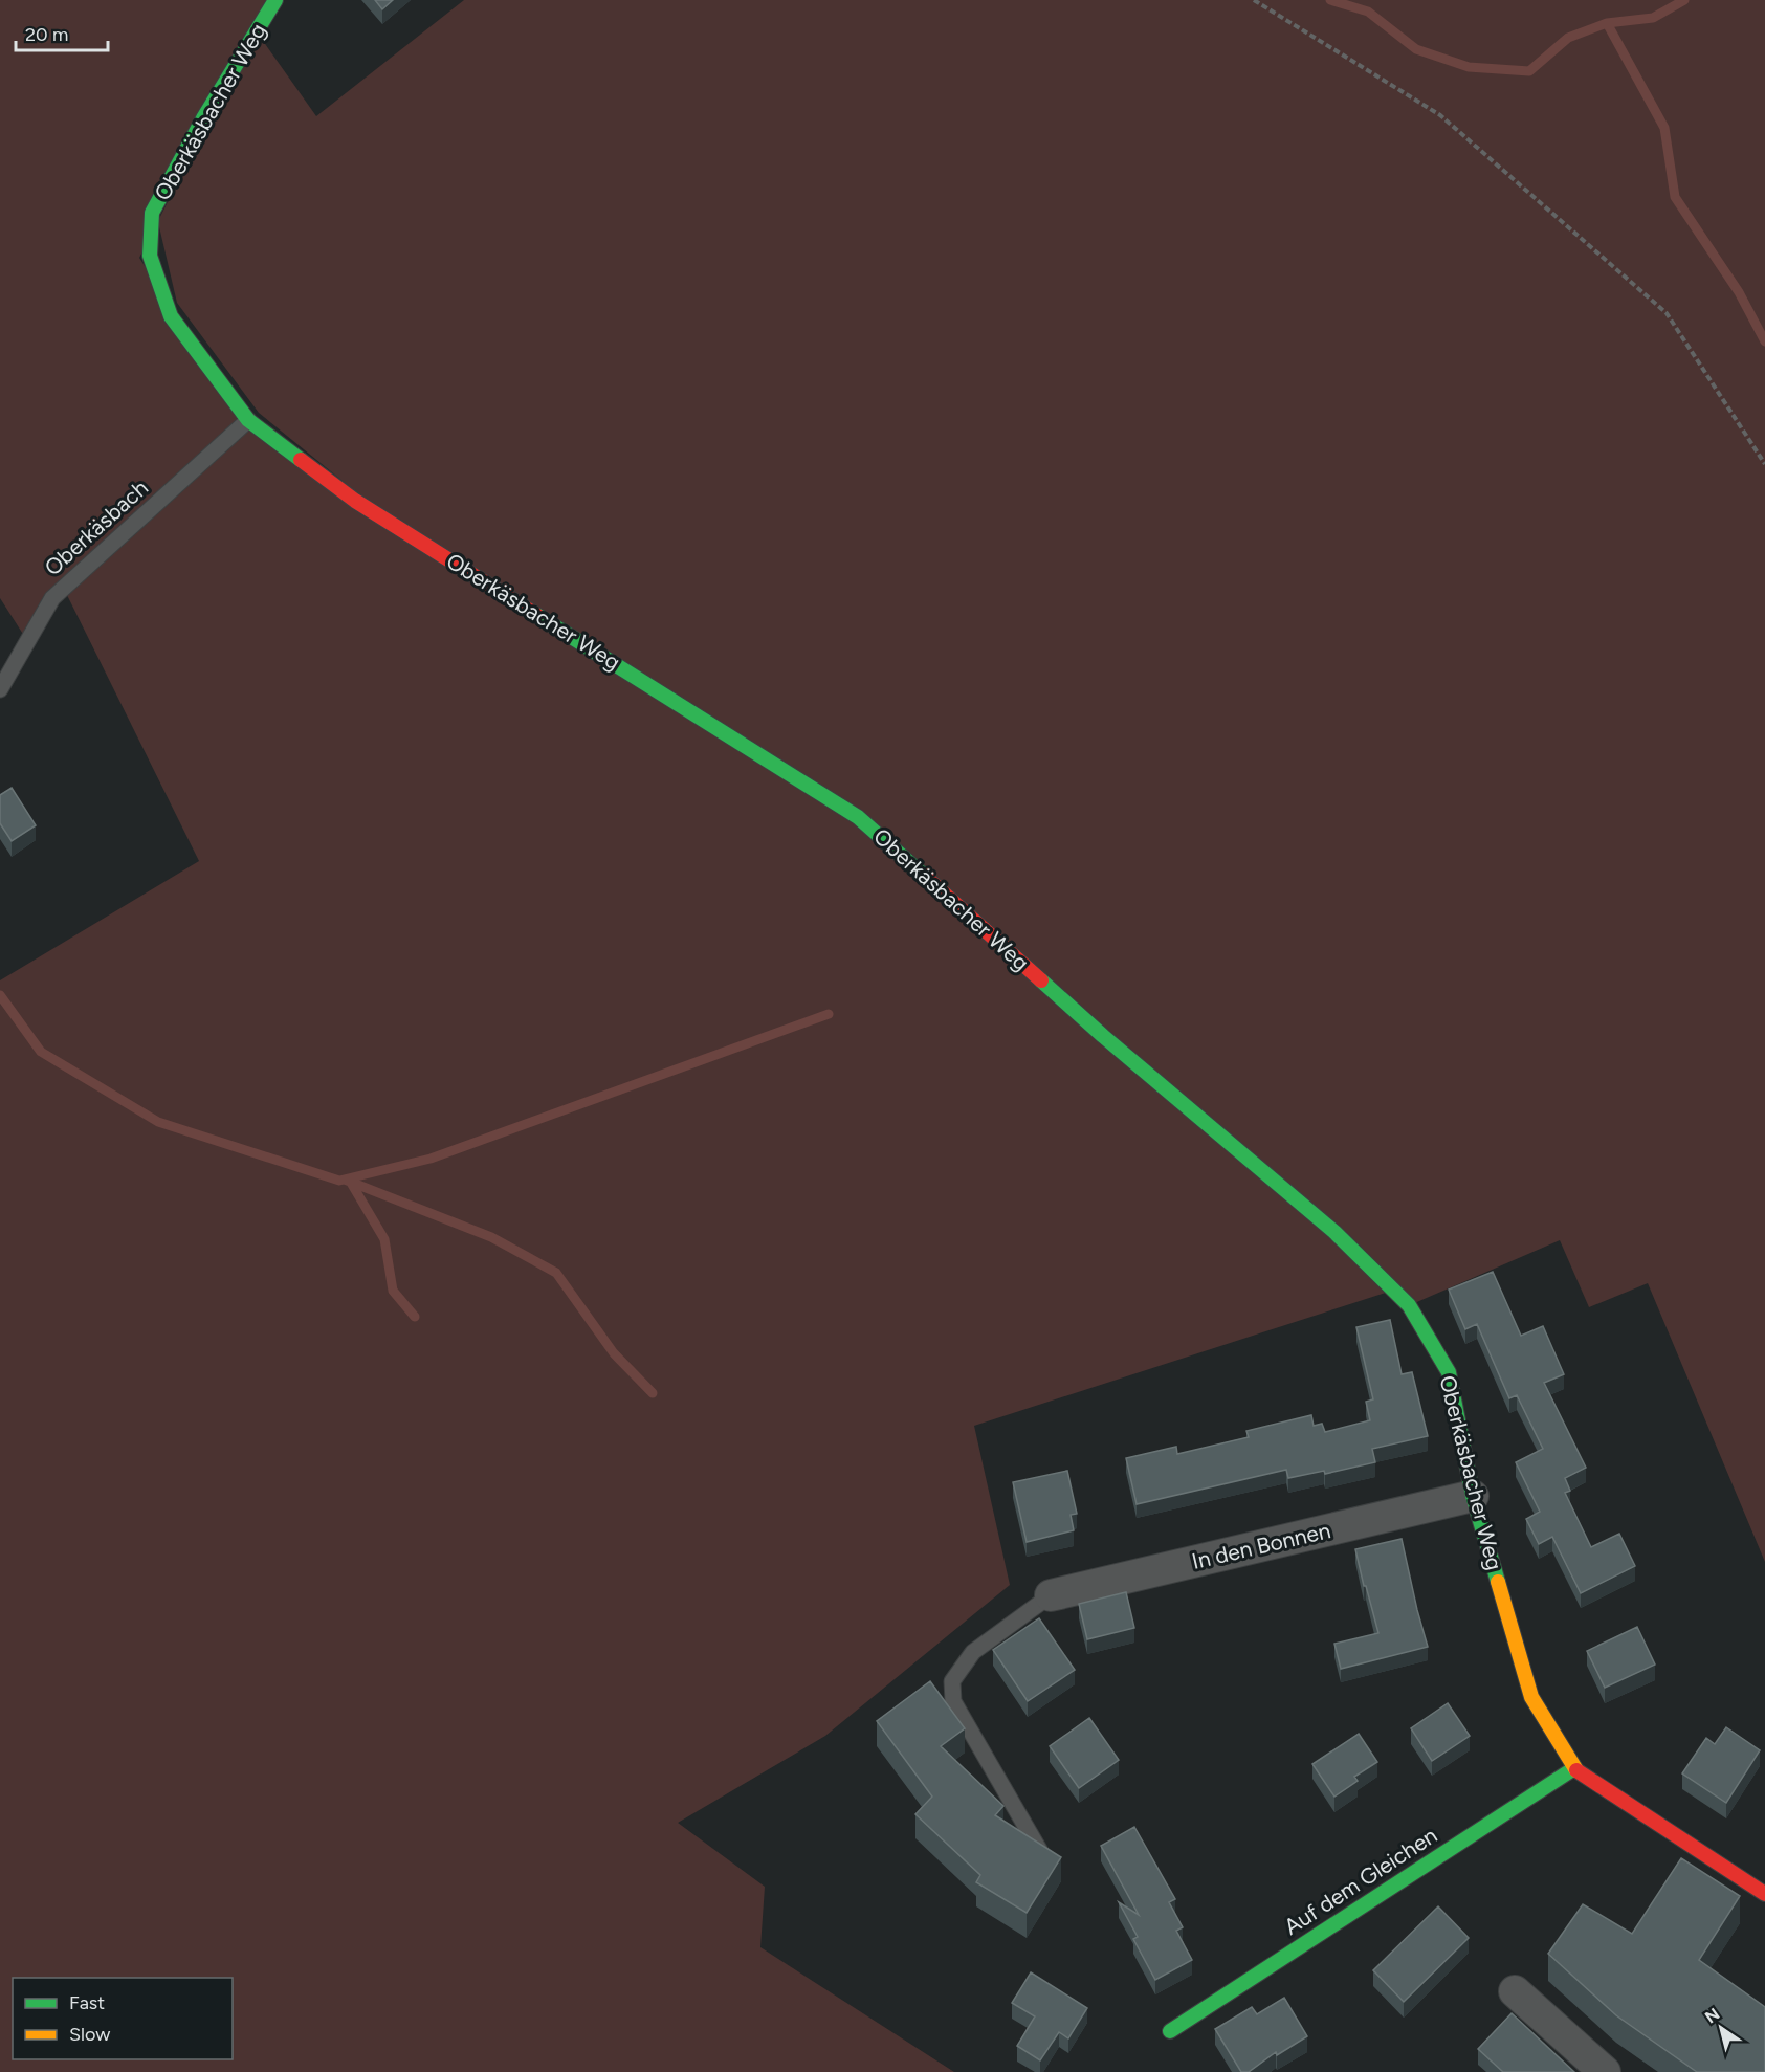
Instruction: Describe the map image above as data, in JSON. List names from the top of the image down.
{
  "streets": {
    "street": ["Oberkäsbacher Weg", "In den Bonnen", "Auf dem Gleichen"],
    "lane": ["Oberkäsbach"]
  },
  "crossings": [
    ["Oberkäsbacher Weg", "Oberkäsbach"],
    ["Oberkäsbacher Weg", "In den Bonnen"],
    ["Oberkäsbacher Weg", "Auf dem Gleichen"]
  ],
  "legend": ["Fast", "Slow"],
  "scale_bar": "20 m",
  "north": "top left"
}
